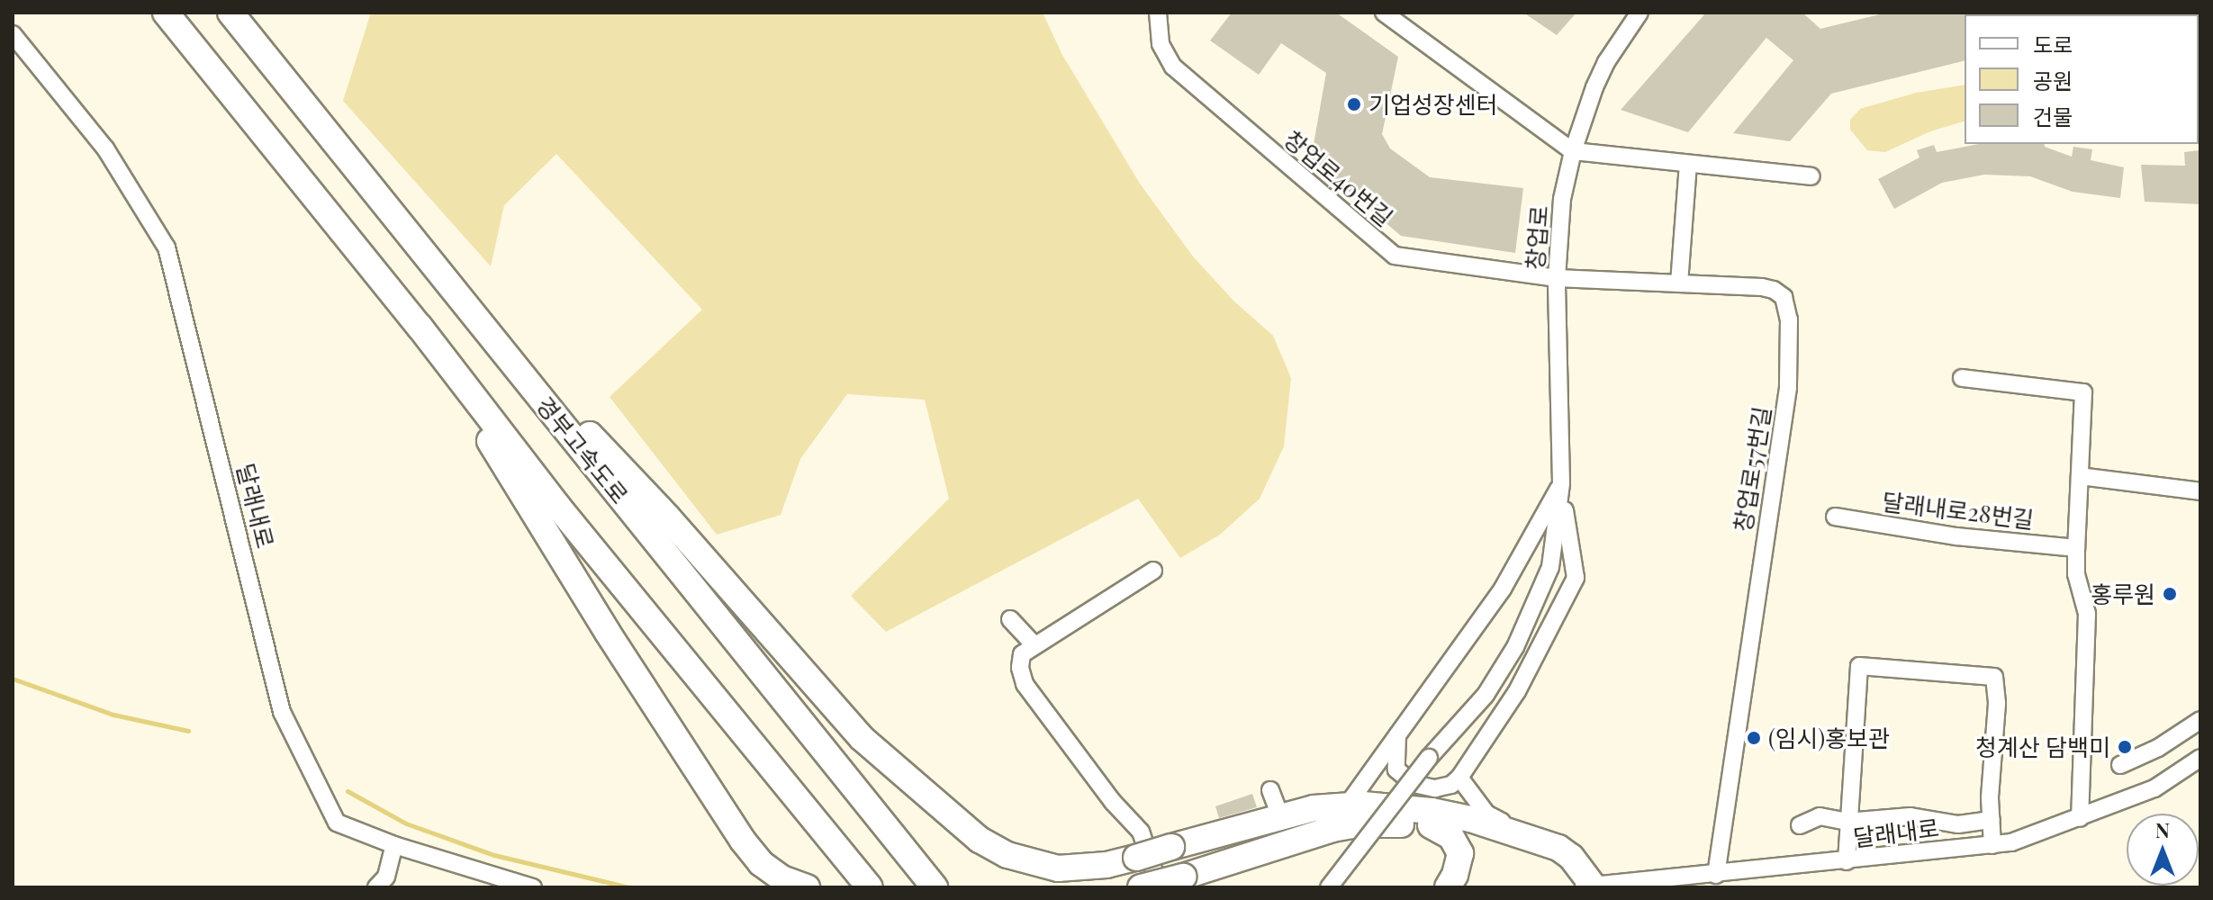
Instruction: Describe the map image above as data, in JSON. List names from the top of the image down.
{
  "streets": {
    "highway": ["경부고속도로"],
    "street": [
      "창업로40번길",
      "창업로",
      "창업로57번길",
      "달래내로",
      "달래내로28번길"
    ]
  },
  "crossings": [
    ["창업로40번길", "창업로"],
    ["창업로40번길", "창업로57번길"],
    ["창업로", "창업로57번길"],
    ["창업로57번길", "달래내로"]
  ],
  "places": [
    "기업성장센터",
    "홍루원",
    "(임시)홍보관",
    "청계산 담백미"
  ],
  "legend": ["도로", "공원", "건물"],
  "north": "top"
}
